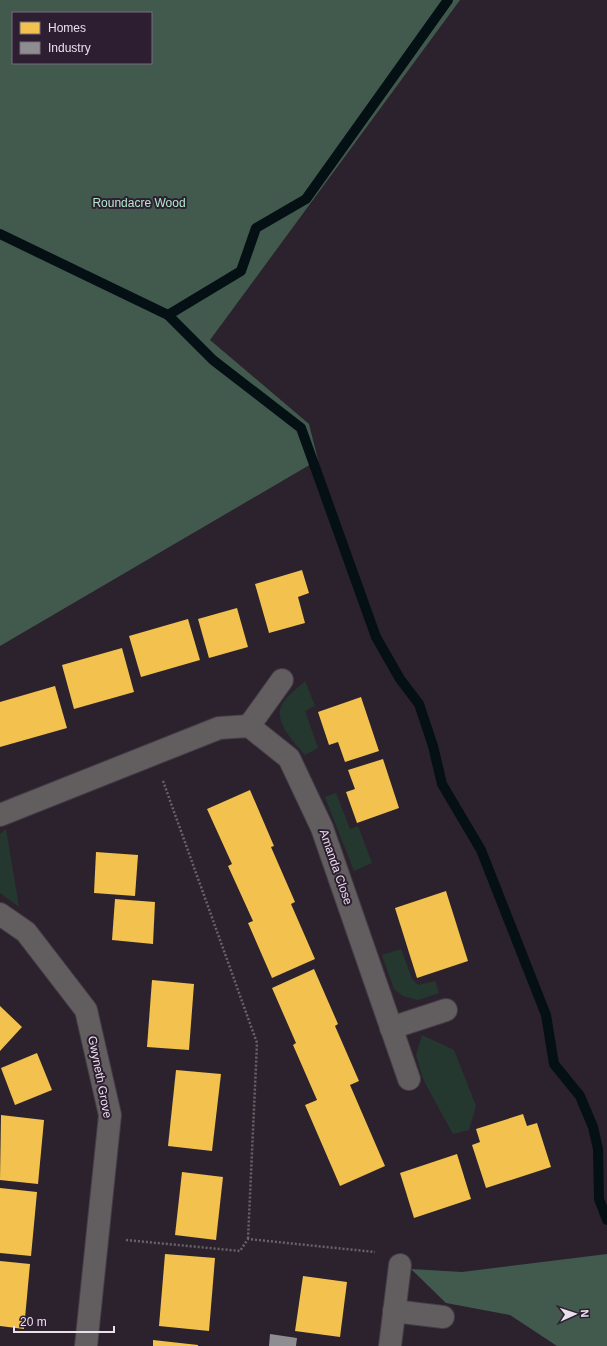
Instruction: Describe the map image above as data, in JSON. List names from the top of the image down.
{
  "streets": {
    "street": ["Amanda Close", "Gwyneth Grove"]
  },
  "parks": ["Roundacre Wood"],
  "legend": ["Homes", "Industry"],
  "scale_bar": "20 m",
  "north": "right"
}
